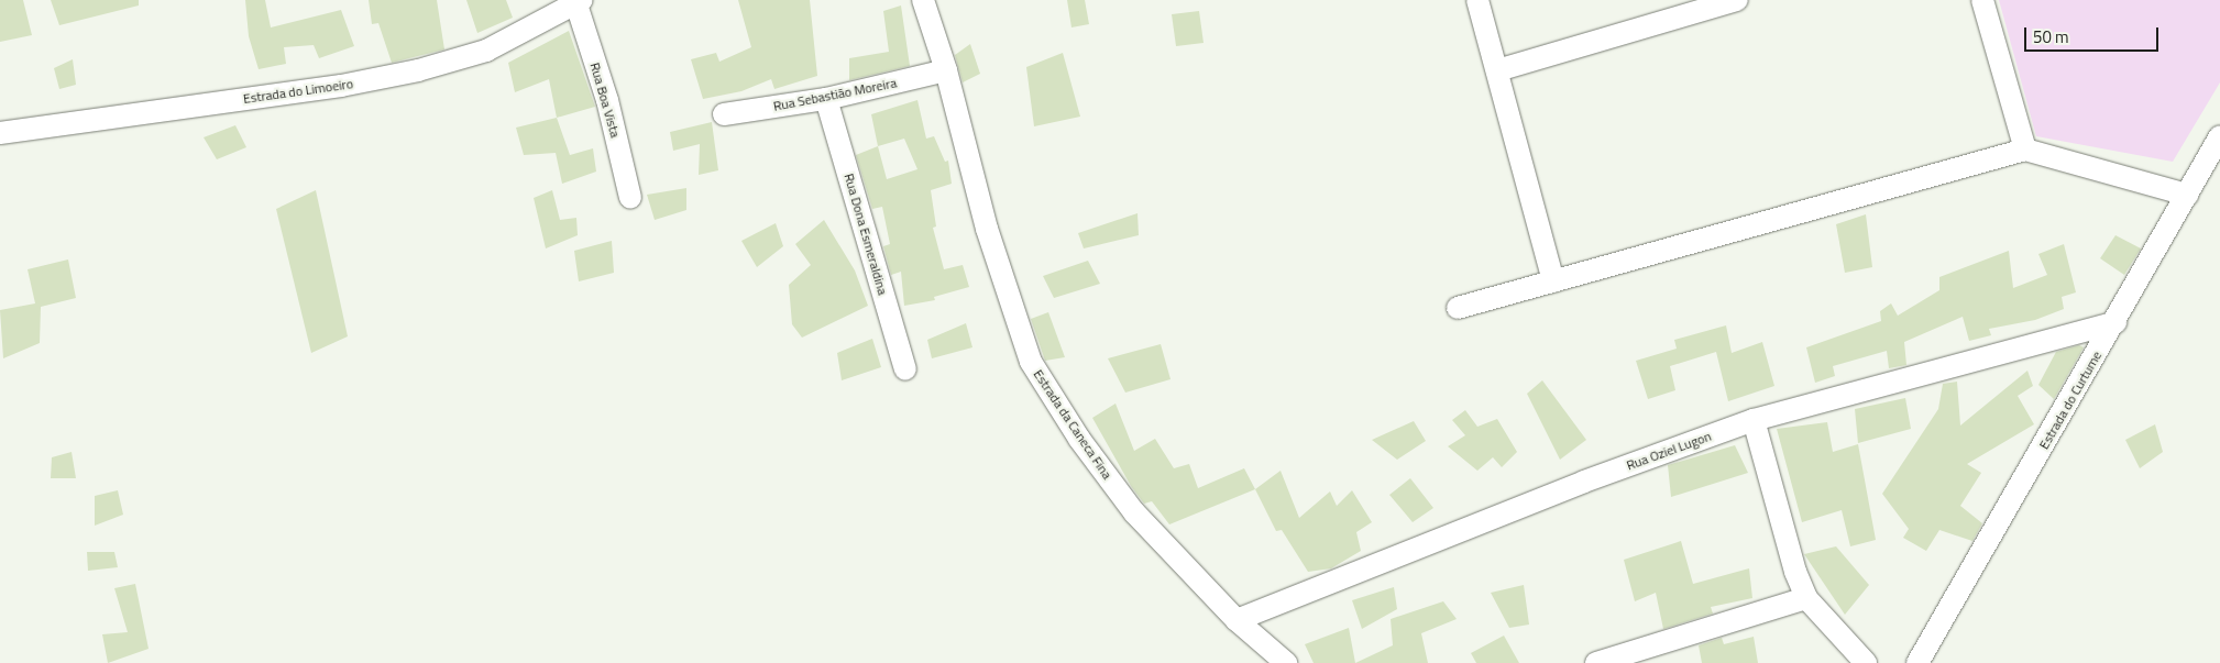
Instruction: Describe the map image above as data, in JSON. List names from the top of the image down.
{
  "streets": {
    "street": [
      "Estrada do Limoeiro",
      "Rua Sebastião Moreira",
      "Rua Boa Vista",
      "Rua Dona Esmeraldina",
      "Estrada do Curtume",
      "Estrada da Caneca Fina",
      "Rua Oziel Lugon"
    ]
  },
  "crossings": [
    ["Estrada do Limoeiro", "Rua Boa Vista"],
    ["Rua Sebastião Moreira", "Rua Dona Esmeraldina"],
    ["Rua Sebastião Moreira", "Estrada da Caneca Fina"],
    ["Estrada do Curtume", "Rua Oziel Lugon"],
    ["Estrada da Caneca Fina", "Rua Oziel Lugon"]
  ],
  "scale_bar": "50 m"
}
